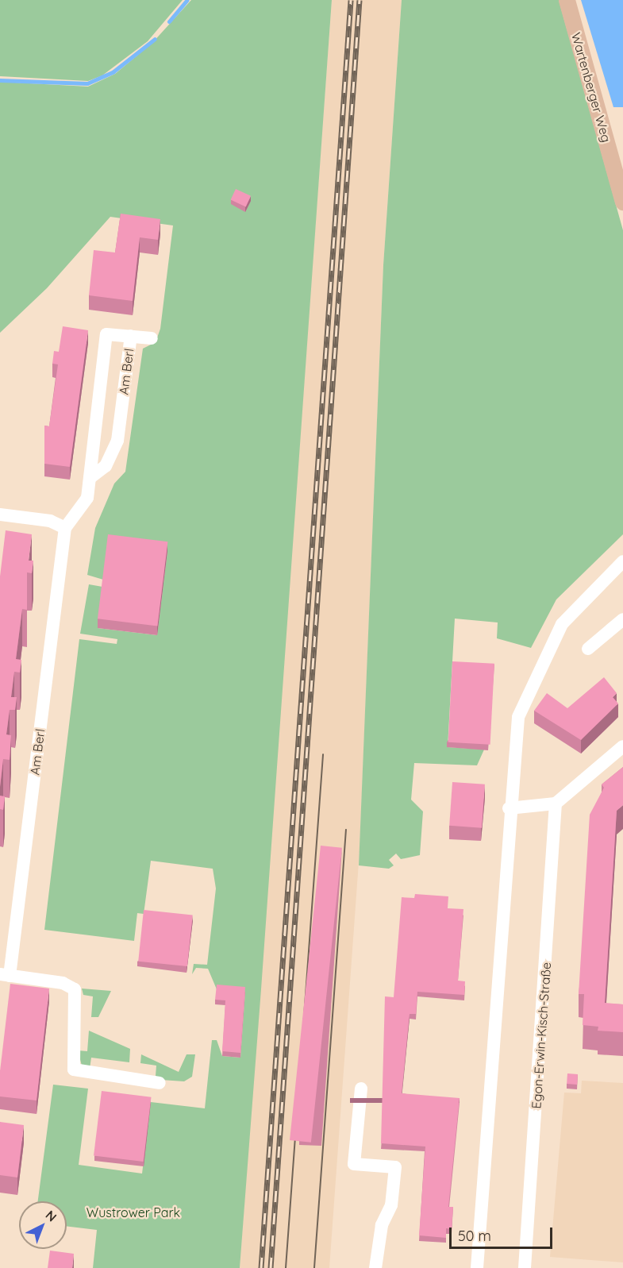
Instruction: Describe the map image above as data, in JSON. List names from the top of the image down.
{
  "streets": {
    "main road": ["Wartenberger Weg"],
    "street": ["Am Berl", "Egon-Erwin-Kisch-Straße"]
  },
  "parks": ["Wustrower Park"],
  "scale_bar": "50 m",
  "north": "top right"
}
